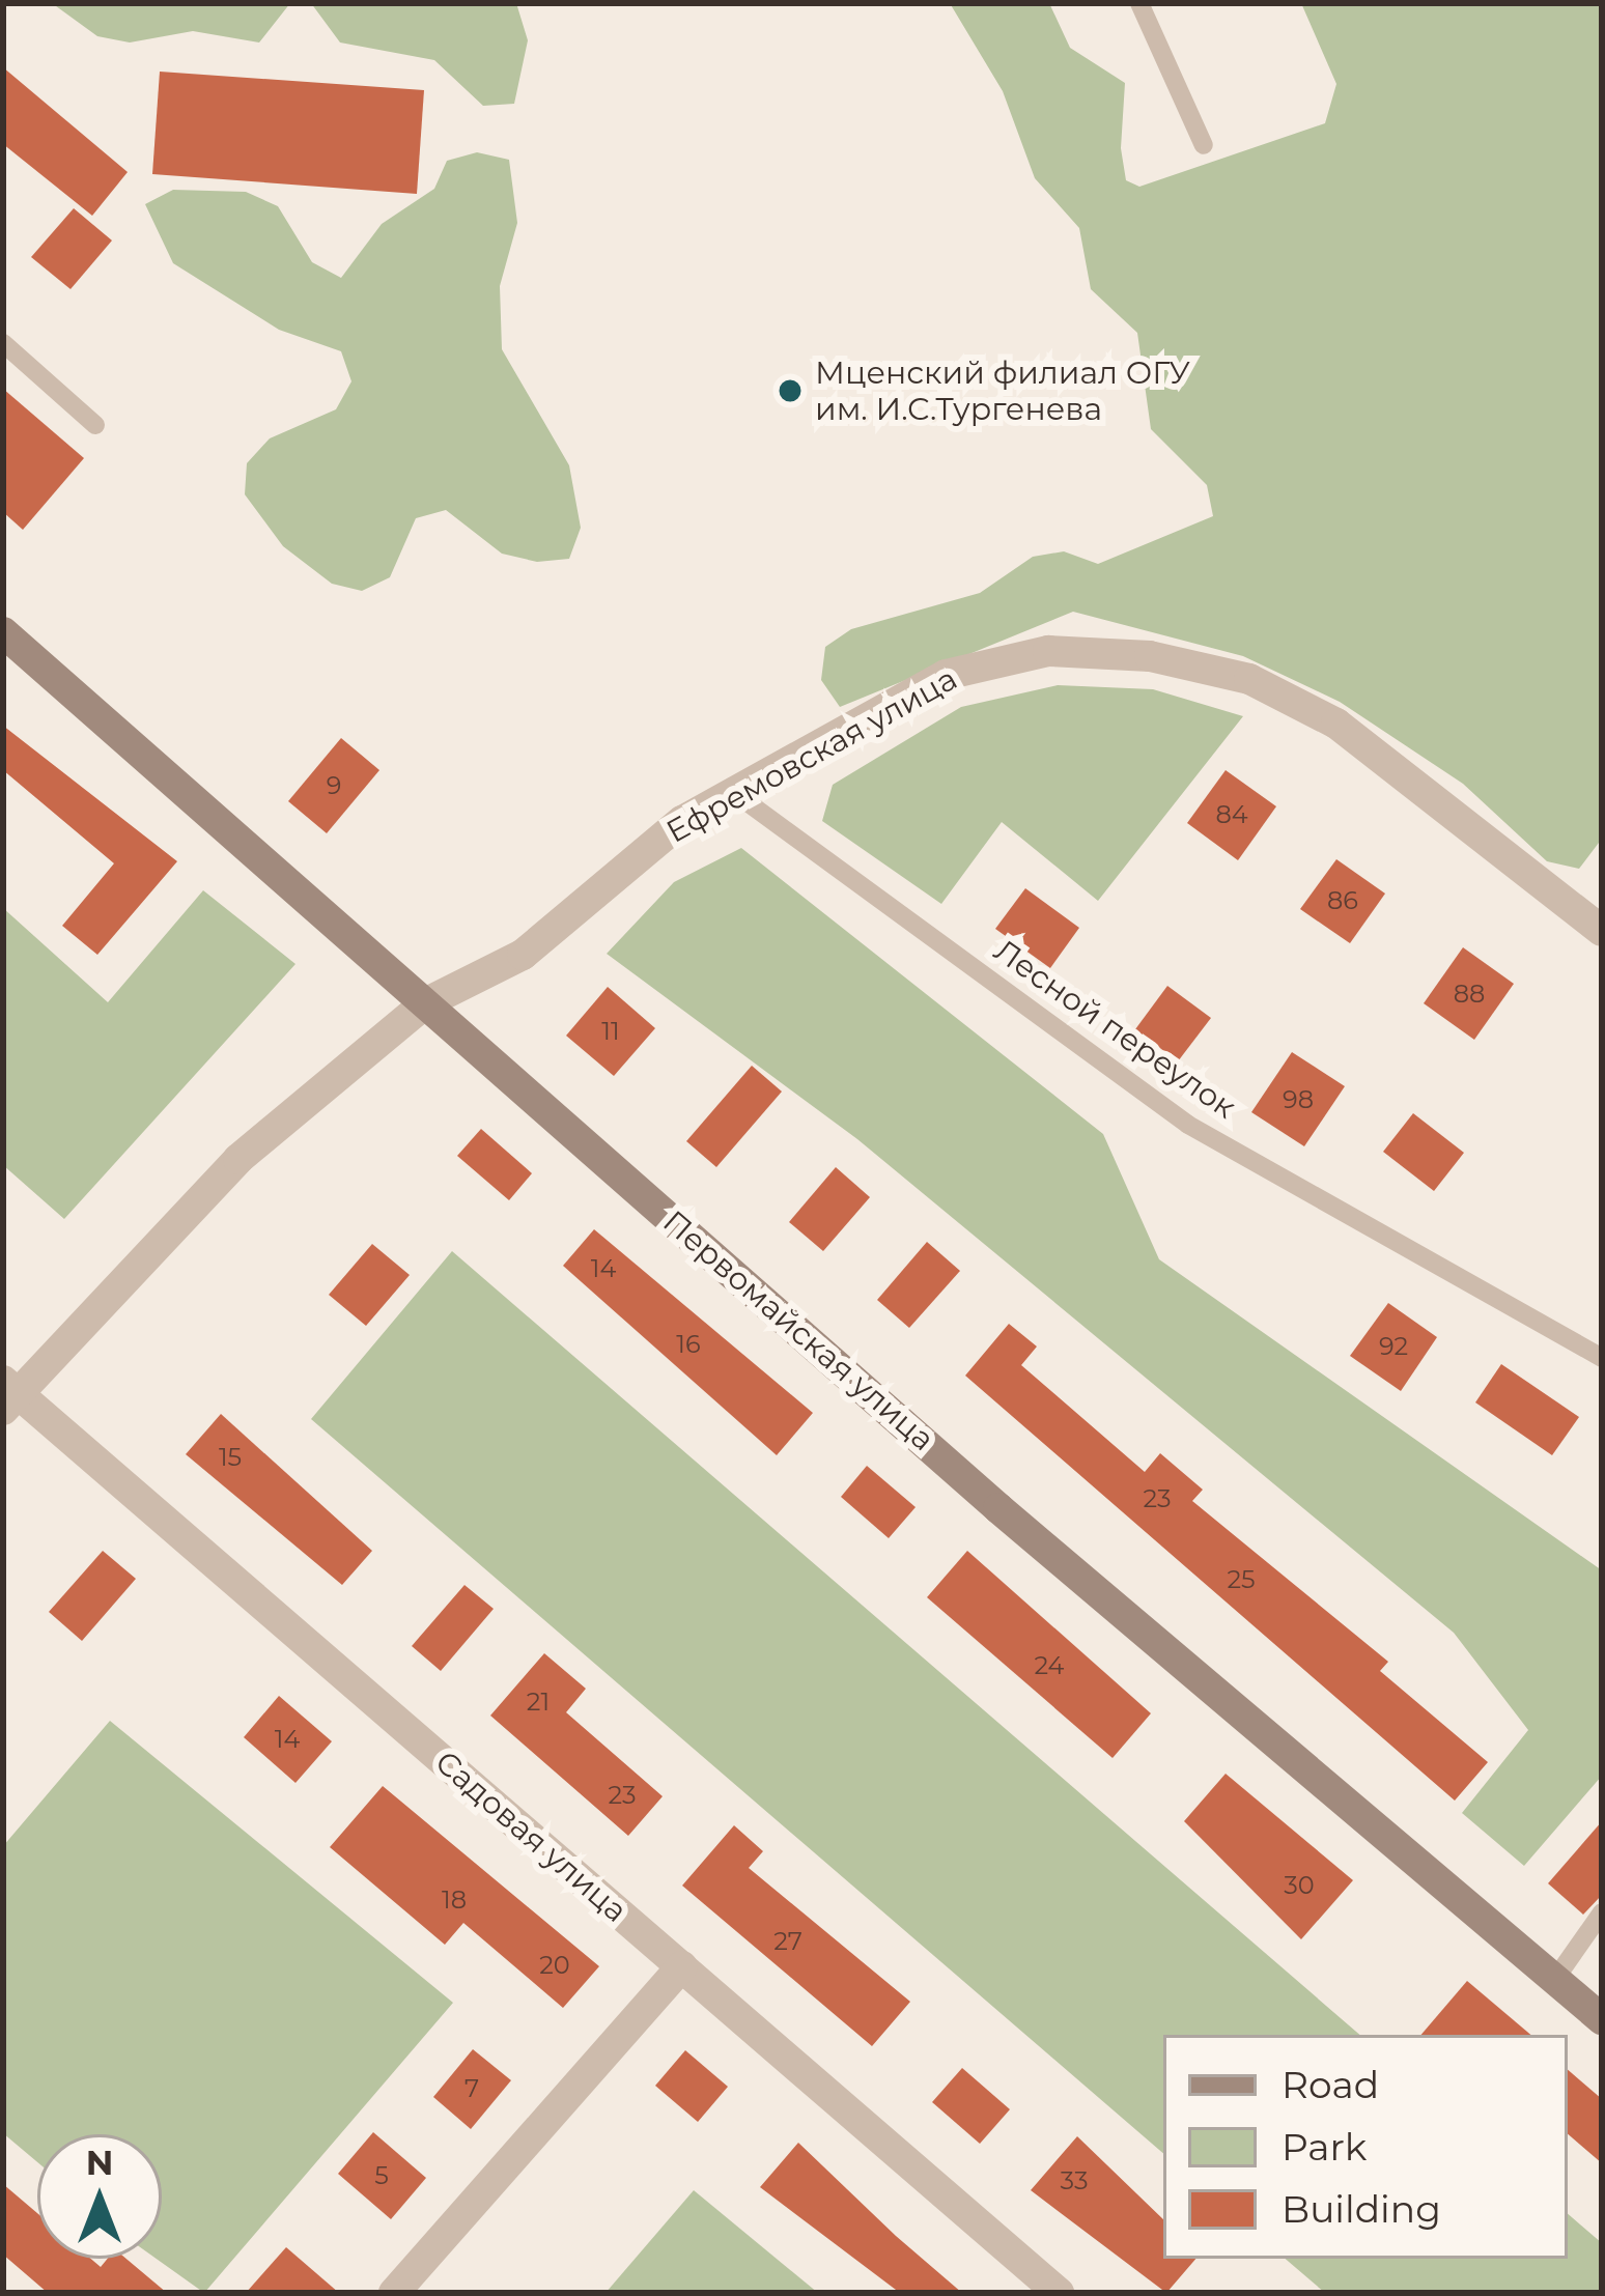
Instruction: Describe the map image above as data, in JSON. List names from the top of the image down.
{
  "streets": {
    "street": ["Ефремовская улица", "Первомайская улица", "Садовая улица"],
    "lane": ["Лесной переулок"]
  },
  "crossings": [
    ["Ефремовская улица", "Лесной переулок"],
    ["Ефремовская улица", "Первомайская улица"],
    ["Ефремовская улица", "Садовая улица"]
  ],
  "places": ["Мценский филиал ОГУ им. И.С.Тургенева"],
  "house_numbers": [
    "9",
    "84",
    "86",
    "88",
    "11",
    "98",
    "14",
    "16",
    "92",
    "15",
    "23",
    "25",
    "24",
    "21",
    "14",
    "23",
    "30",
    "18",
    "27",
    "20",
    "7",
    "5",
    "33"
  ],
  "legend": ["Road", "Park", "Building"],
  "north": "top"
}
